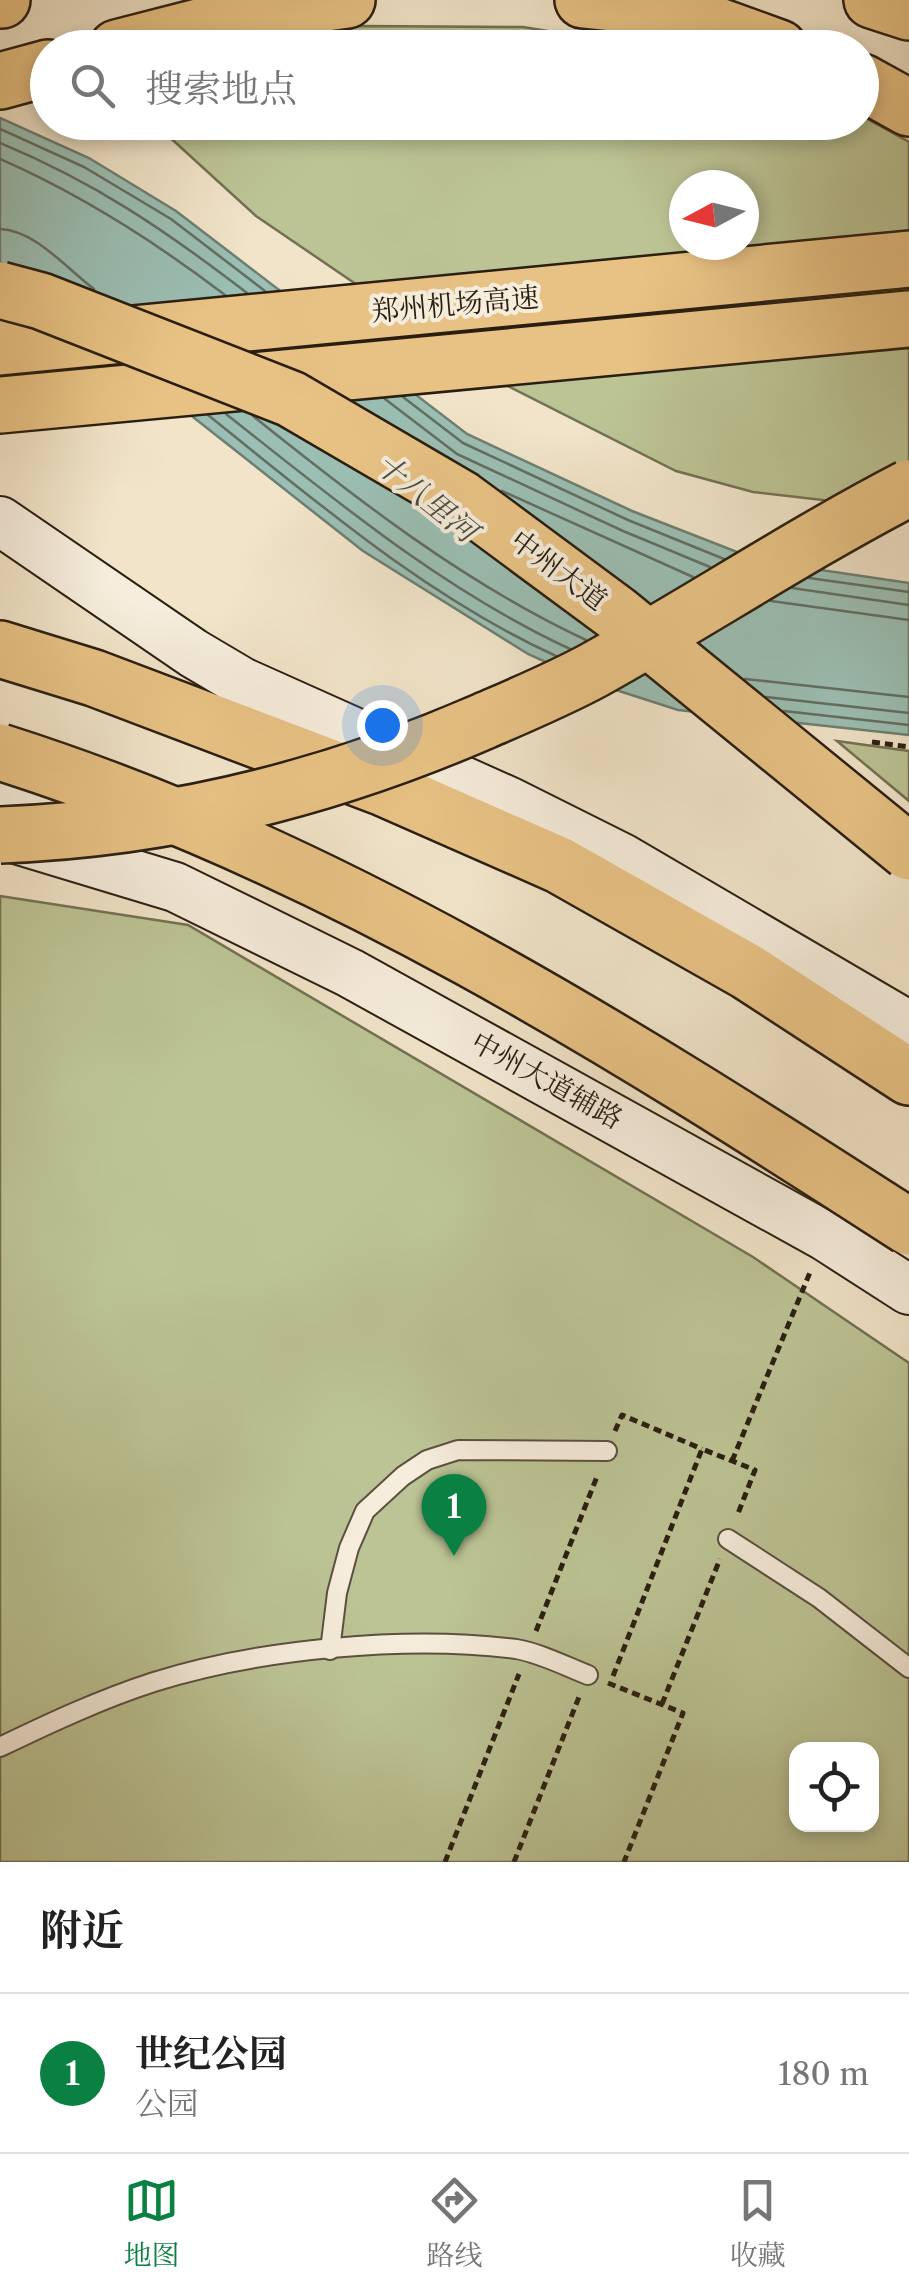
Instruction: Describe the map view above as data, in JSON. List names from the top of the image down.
{
  "streets": {
    "main road": ["郑州机场高速", "中州大道"],
    "street": ["中州大道辅路"]
  },
  "water": ["十八里河"],
  "north": "left",
  "page": {
    "search": "搜索地点",
    "pins": "1",
    "heading": "附近",
    "list": [
      {
        "mark": "1",
        "name": "世纪公园",
        "note": "公园",
        "value": "180 m"
      }
    ],
    "nav": ["地图", "路线", "收藏"]
  }
}
